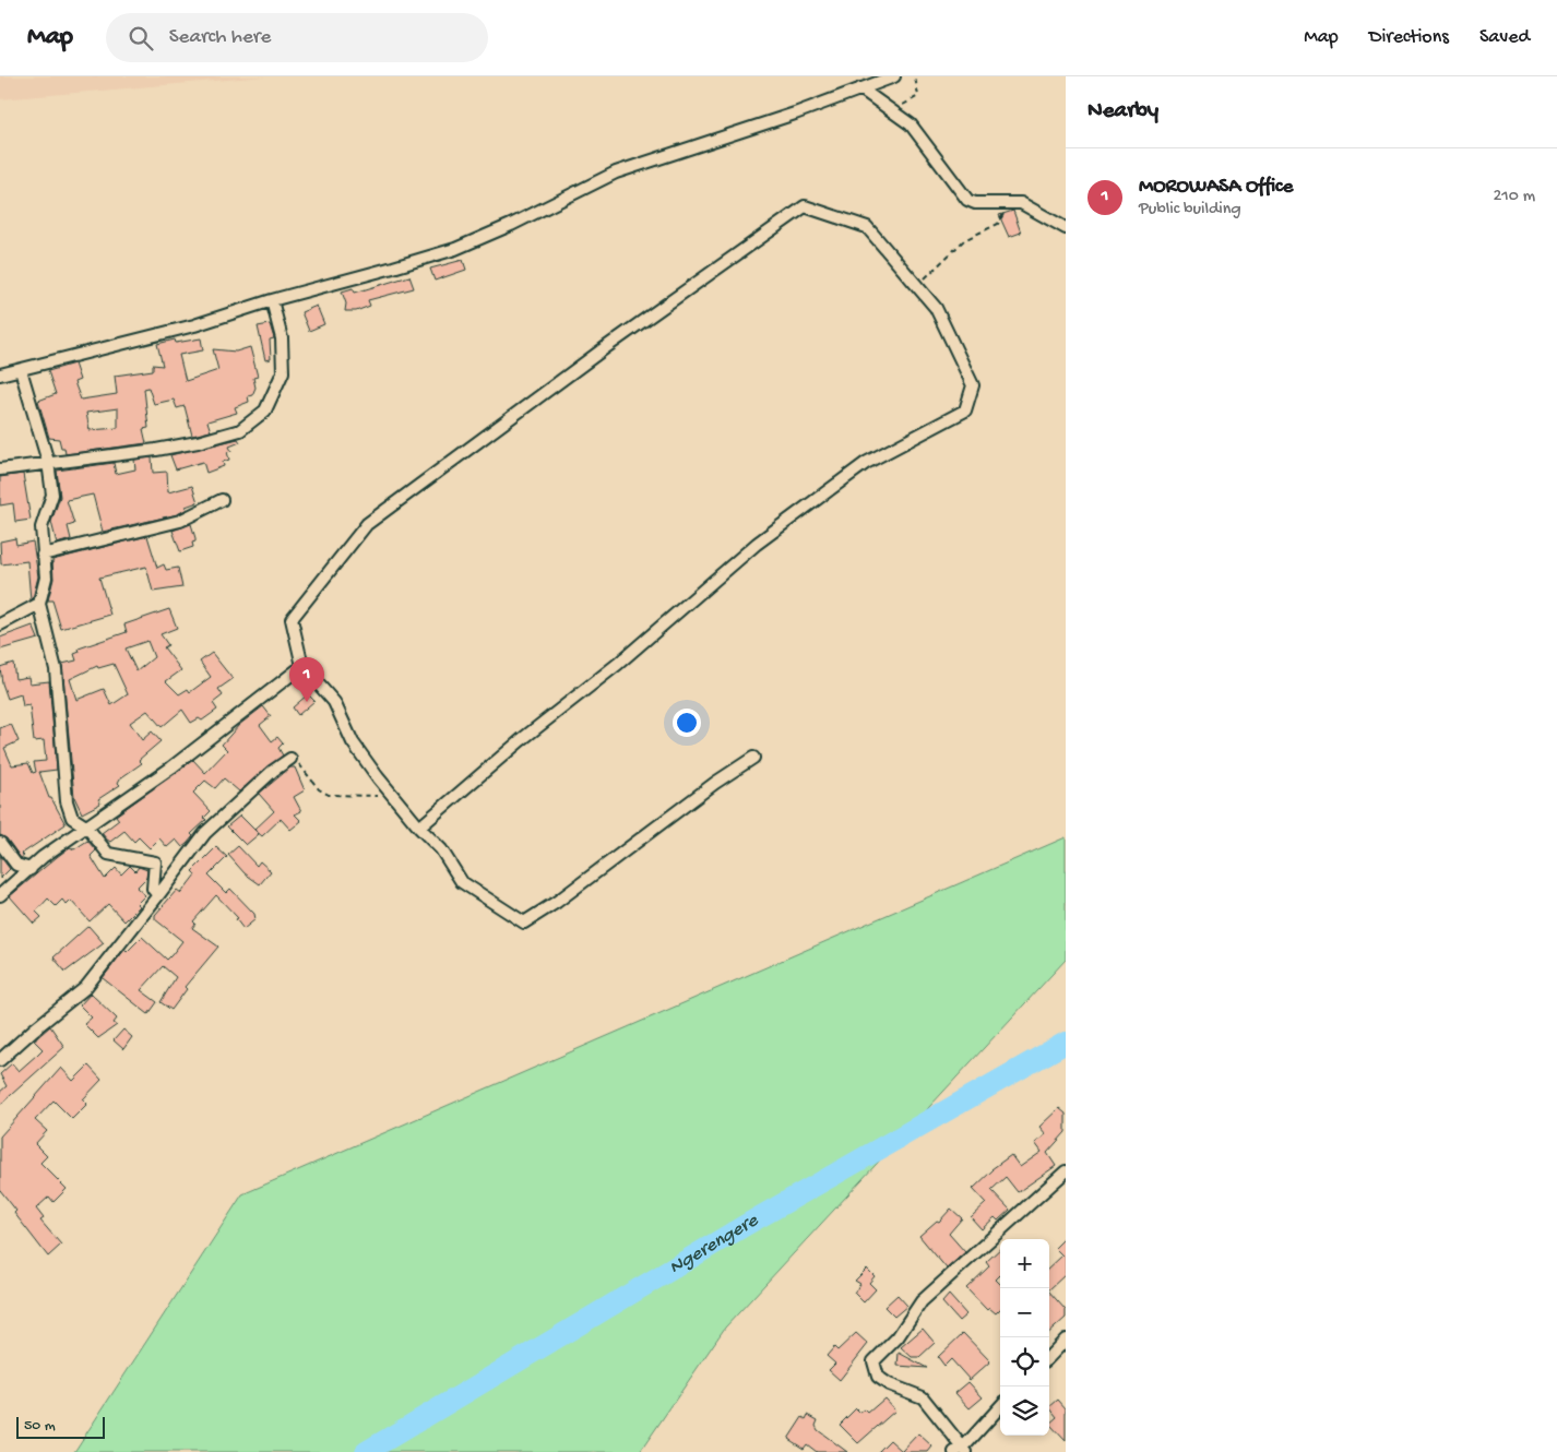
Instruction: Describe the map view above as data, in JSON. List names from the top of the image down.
{
  "water": ["Ngerengere"],
  "scale_bar": "50 m",
  "page": {
    "header": "Map",
    "search": "Search here",
    "nav": ["Map", "Directions", "Saved"],
    "heading": "Nearby",
    "list": [
      {
        "mark": "1",
        "name": "MOROWASA Office",
        "note": "Public building",
        "value": "210 m"
      }
    ],
    "pins": "1",
    "map_buttons": ["+", "−"],
    "scale": "50 m"
  }
}
